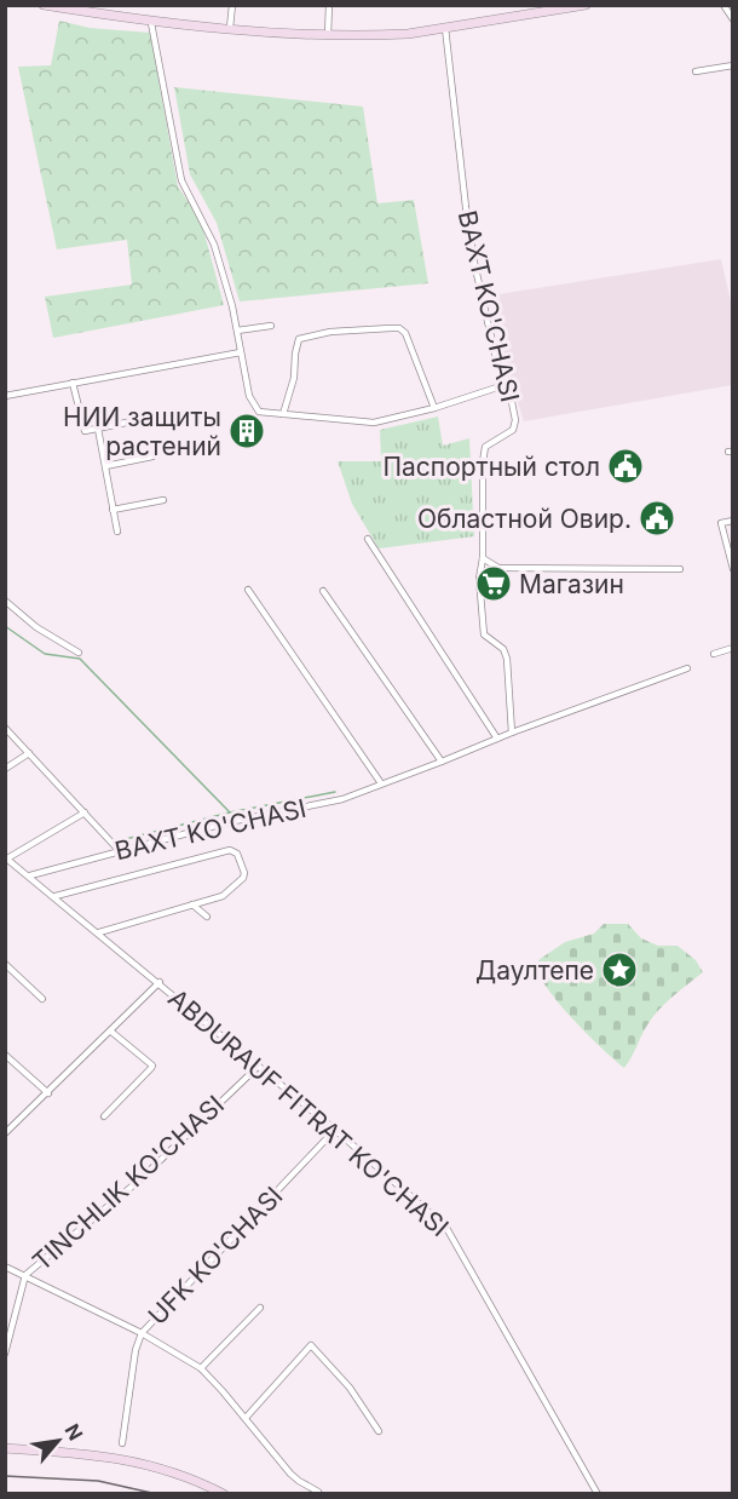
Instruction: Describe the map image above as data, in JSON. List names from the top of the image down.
{
  "streets": {
    "street": [
      "BAXT KO'CHASI",
      "ABDURAUF FITRAT KO'CHASI",
      "TINCHLIK KO'CHASI",
      "UFK KO'CHASI"
    ]
  },
  "crossings": [
    ["BAXT KO'CHASI", "ABDURAUF FITRAT KO'CHASI"],
    ["ABDURAUF FITRAT KO'CHASI", "TINCHLIK KO'CHASI"],
    ["ABDURAUF FITRAT KO'CHASI", "UFK KO'CHASI"]
  ],
  "places": {
    "building": ["НИИ защиты растений"],
    "public building": ["Паспортный стол", "Областной Овир."],
    "supermarket": ["Магазин"],
    "place": ["Даултепе"]
  },
  "north": "top right"
}
